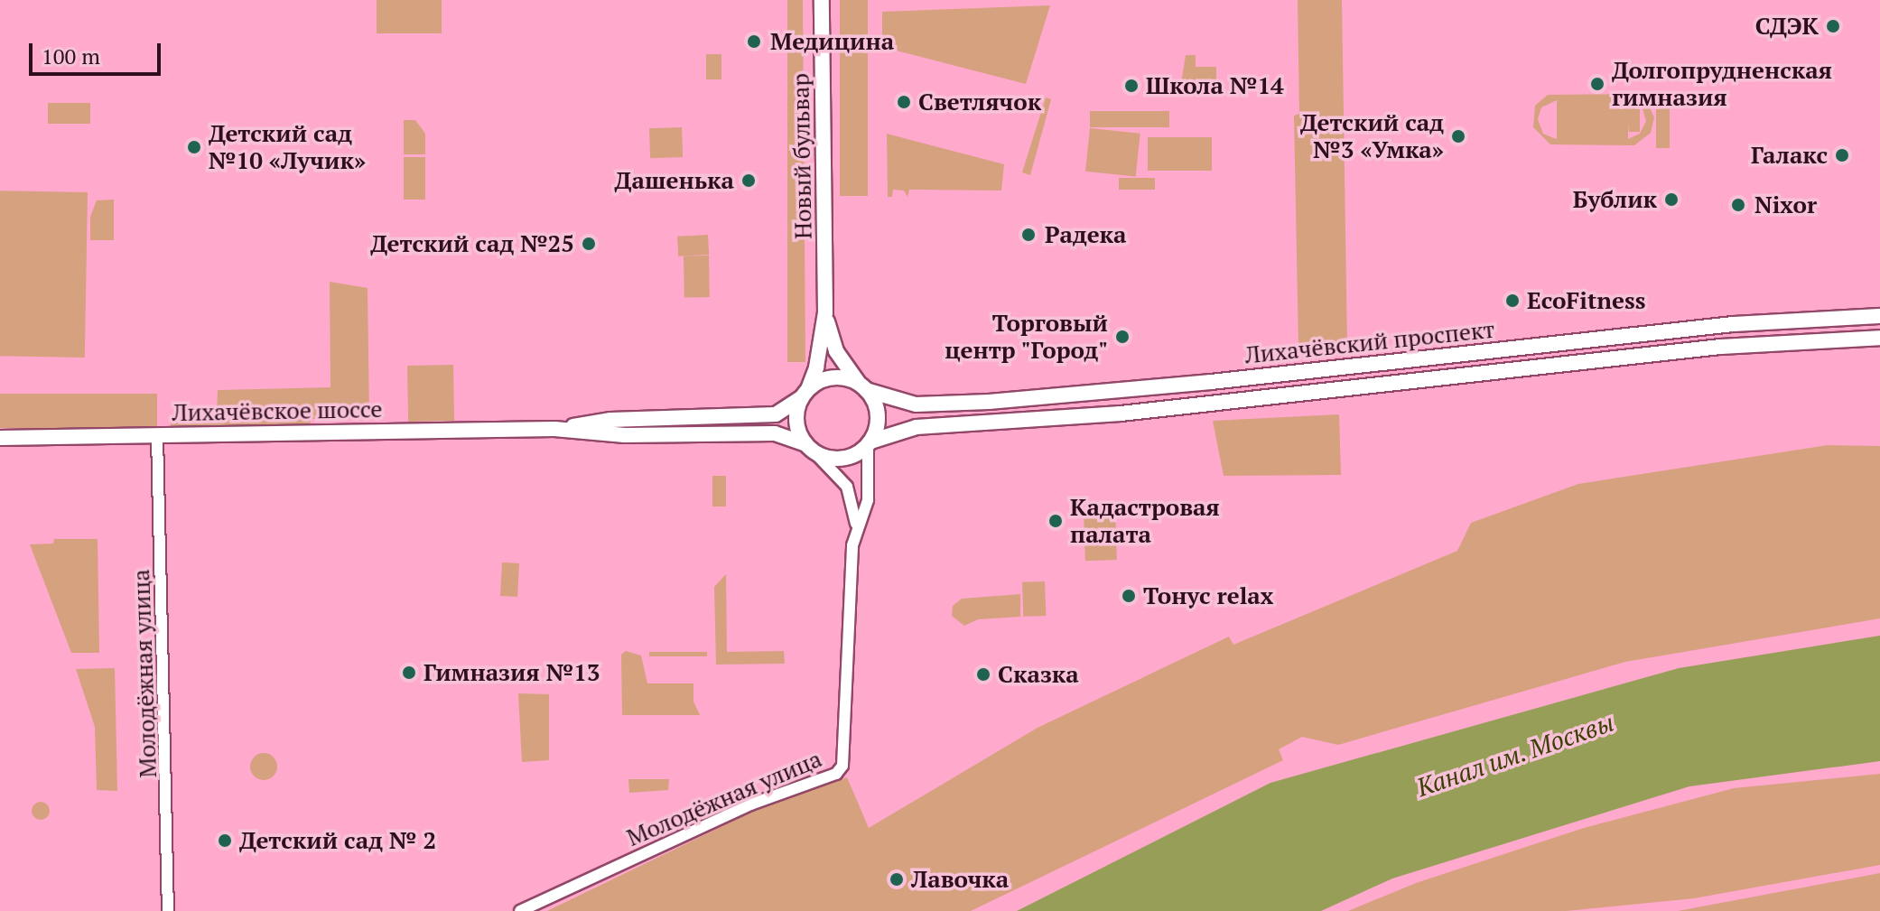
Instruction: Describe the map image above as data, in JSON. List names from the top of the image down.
{
  "streets": {
    "main road": ["Новый бульвар", "Лихачёвский проспект", "Лихачёвское шоссе"],
    "street": ["Молодёжная улица"]
  },
  "crossings": [
    ["Новый бульвар", "Лихачёвский проспект"],
    ["Новый бульвар", "Лихачёвское шоссе"],
    ["Новый бульвар", "Молодёжная улица"],
    ["Лихачёвский проспект", "Лихачёвское шоссе"],
    ["Лихачёвский проспект", "Молодёжная улица"],
    ["Лихачёвское шоссе", "Молодёжная улица"]
  ],
  "water": ["Канал им. Москвы"],
  "places": [
    "СДЭК",
    "Медицина",
    "Долгопрудненская гимназия",
    "Школа №14",
    "Светлячок",
    "Детский сад №3 «Умка»",
    "Детский сад №10 «Лучик»",
    "Галакс",
    "Дашенька",
    "Бублик",
    "Nixor",
    "Радека",
    "Детский сад №25",
    "EcoFitness",
    "Торговый центр \"Город\"",
    "Кадастровая палата",
    "Тонус relax",
    "Гимназия №13",
    "Сказка",
    "Детский сад № 2",
    "Лавочка"
  ],
  "scale_bar": "100 m"
}
